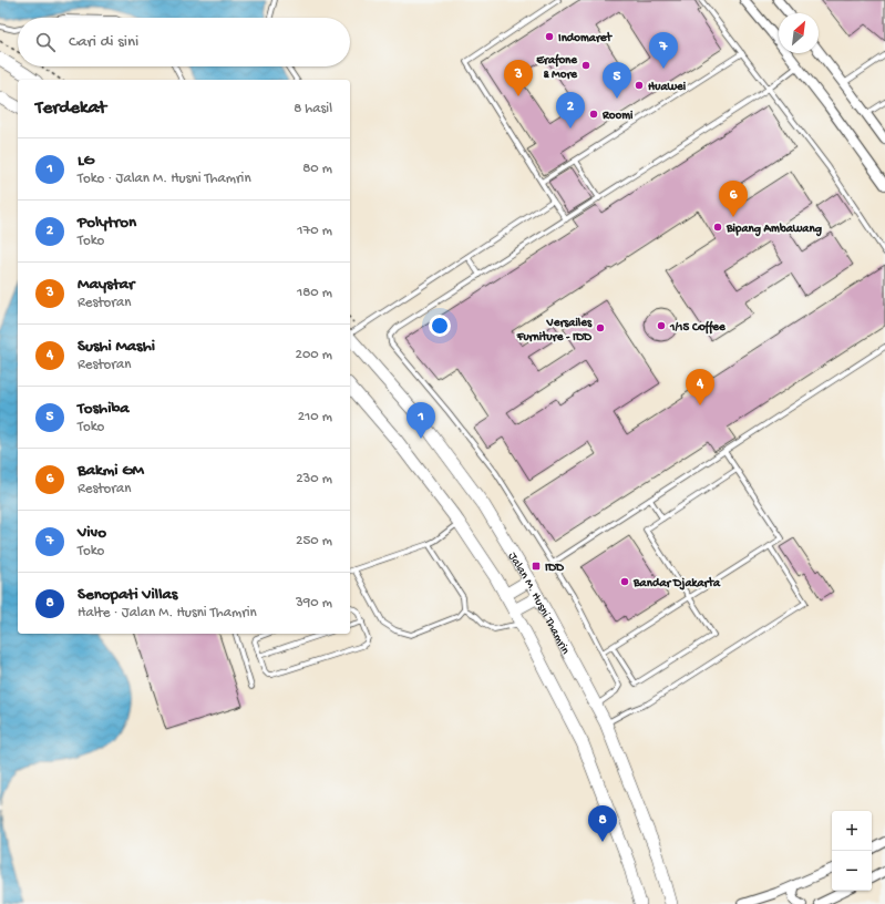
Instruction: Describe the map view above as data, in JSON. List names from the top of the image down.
{
  "streets": {
    "main road": ["Jalan M. Husni Thamrin"]
  },
  "places": {
    "other": [
      "Indomaret",
      "Erafone & More",
      "Huawei",
      "Roomi",
      "Bipang Ambawang",
      "1/15 Coffee",
      "Versailes Furniture - IDD",
      "Bandar Djakarta"
    ],
    "transit": ["IDD"]
  },
  "north": "top right",
  "page": {
    "search": "Cari di sini",
    "pins": [
      "7",
      "3",
      "5",
      "2",
      "6",
      "4",
      "1",
      "8"
    ],
    "heading": ["Terdekat", "8 hasil"],
    "list": [
      {
        "mark": "1",
        "name": "LG",
        "note": "Toko · Jalan M. Husni Thamrin",
        "value": "80 m"
      },
      {
        "mark": "2",
        "name": "Polytron",
        "note": "Toko",
        "value": "170 m"
      },
      {
        "mark": "3",
        "name": "Maystar",
        "note": "Restoran",
        "value": "180 m"
      },
      {
        "mark": "4",
        "name": "Sushi Mashi",
        "note": "Restoran",
        "value": "200 m"
      },
      {
        "mark": "5",
        "name": "Toshiba",
        "note": "Toko",
        "value": "210 m"
      },
      {
        "mark": "6",
        "name": "Bakmi GM",
        "note": "Restoran",
        "value": "230 m"
      },
      {
        "mark": "7",
        "name": "Vivo",
        "note": "Toko",
        "value": "250 m"
      },
      {
        "mark": "8",
        "name": "Senopati Villas",
        "note": "Halte · Jalan M. Husni Thamrin",
        "value": "390 m"
      }
    ],
    "map_buttons": ["+", "−"]
  }
}
